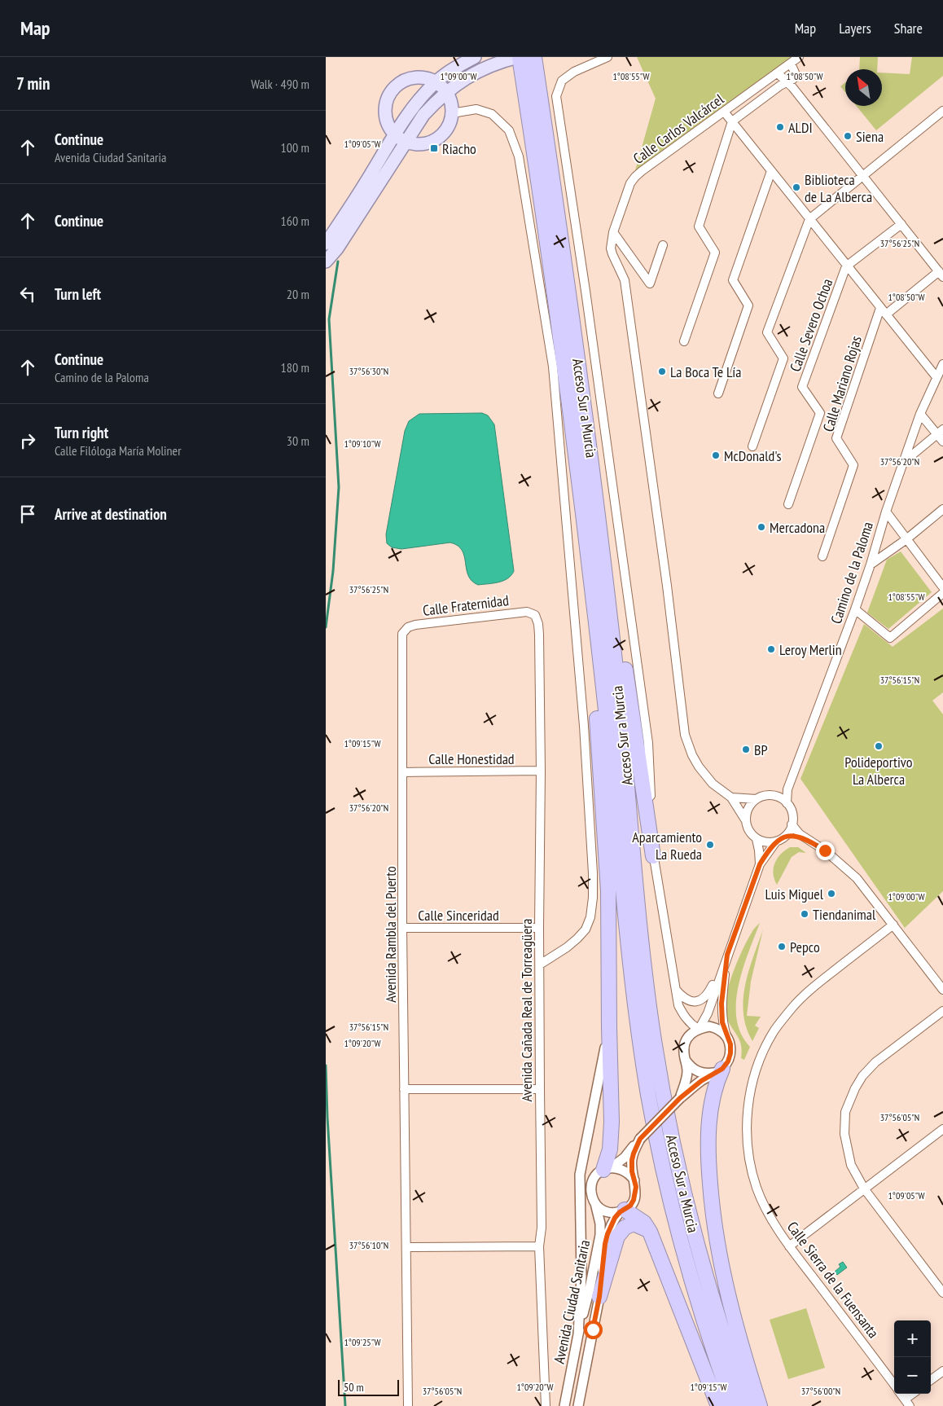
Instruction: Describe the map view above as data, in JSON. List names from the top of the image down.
{
  "streets": {
    "highway": ["Acceso Sur a Murcia"],
    "street": [
      "Calle Carlos Valcárcel",
      "Calle Severo Ochoa",
      "Calle Mariano Rojas",
      "Camino de la Paloma",
      "Calle Fraternidad",
      "Calle Honestidad",
      "Calle Sinceridad",
      "Avenida Rambla del Puerto",
      "Avenida Cañada Real de Torreagüera",
      "Calle Sierra de la Fuensanta",
      "Avenida Ciudad Sanitaria"
    ]
  },
  "crossings": [
    ["Calle Fraternidad", "Avenida Rambla del Puerto"],
    ["Calle Fraternidad", "Avenida Cañada Real de Torreagüera"],
    ["Calle Honestidad", "Avenida Rambla del Puerto"],
    ["Calle Honestidad", "Avenida Cañada Real de Torreagüera"],
    ["Calle Sinceridad", "Avenida Rambla del Puerto"],
    ["Calle Sinceridad", "Avenida Cañada Real de Torreagüera"]
  ],
  "places": {
    "other": [
      "ALDI",
      "Siena",
      "Biblioteca de La Alberca",
      "La Boca Te Lía",
      "McDonald's",
      "Mercadona",
      "Leroy Merlin",
      "Polideportivo La Alberca",
      "BP",
      "Aparcamiento La Rueda",
      "Luis Miguel",
      "Tiendanimal",
      "Pepco"
    ],
    "transit": ["Riacho"]
  },
  "scale_bar": "50 m",
  "north": "top left",
  "page": {
    "header": "Map",
    "nav": ["Map", "Layers", "Share"],
    "heading": ["7 min", "Walk · 490 m"],
    "list": [
      ["Continue", "Avenida Ciudad Sanitaria", "100 m"],
      ["Continue", "160 m"],
      ["Turn left", "20 m"],
      ["Continue", "Camino de la Paloma", "180 m"],
      ["Turn right", "Calle Filóloga María Moliner", "30 m"],
      "Arrive at destination"
    ],
    "map_buttons": ["+", "−"],
    "scale": "50 m"
  },
  "coordinates": [
    "1°09'00\"W",
    "1°08'50\"W",
    "1°08'55\"W",
    "1°09'05\"W",
    "37°56'25\"N",
    "37°56'30\"N",
    "1°09'10\"W",
    "37°56'20\"N",
    "37°56'15\"N",
    "1°09'15\"W",
    "1°09'20\"W",
    "37°56'05\"N",
    "37°56'10\"N",
    "1°09'25\"W",
    "37°56'00\"N"
  ]
}
